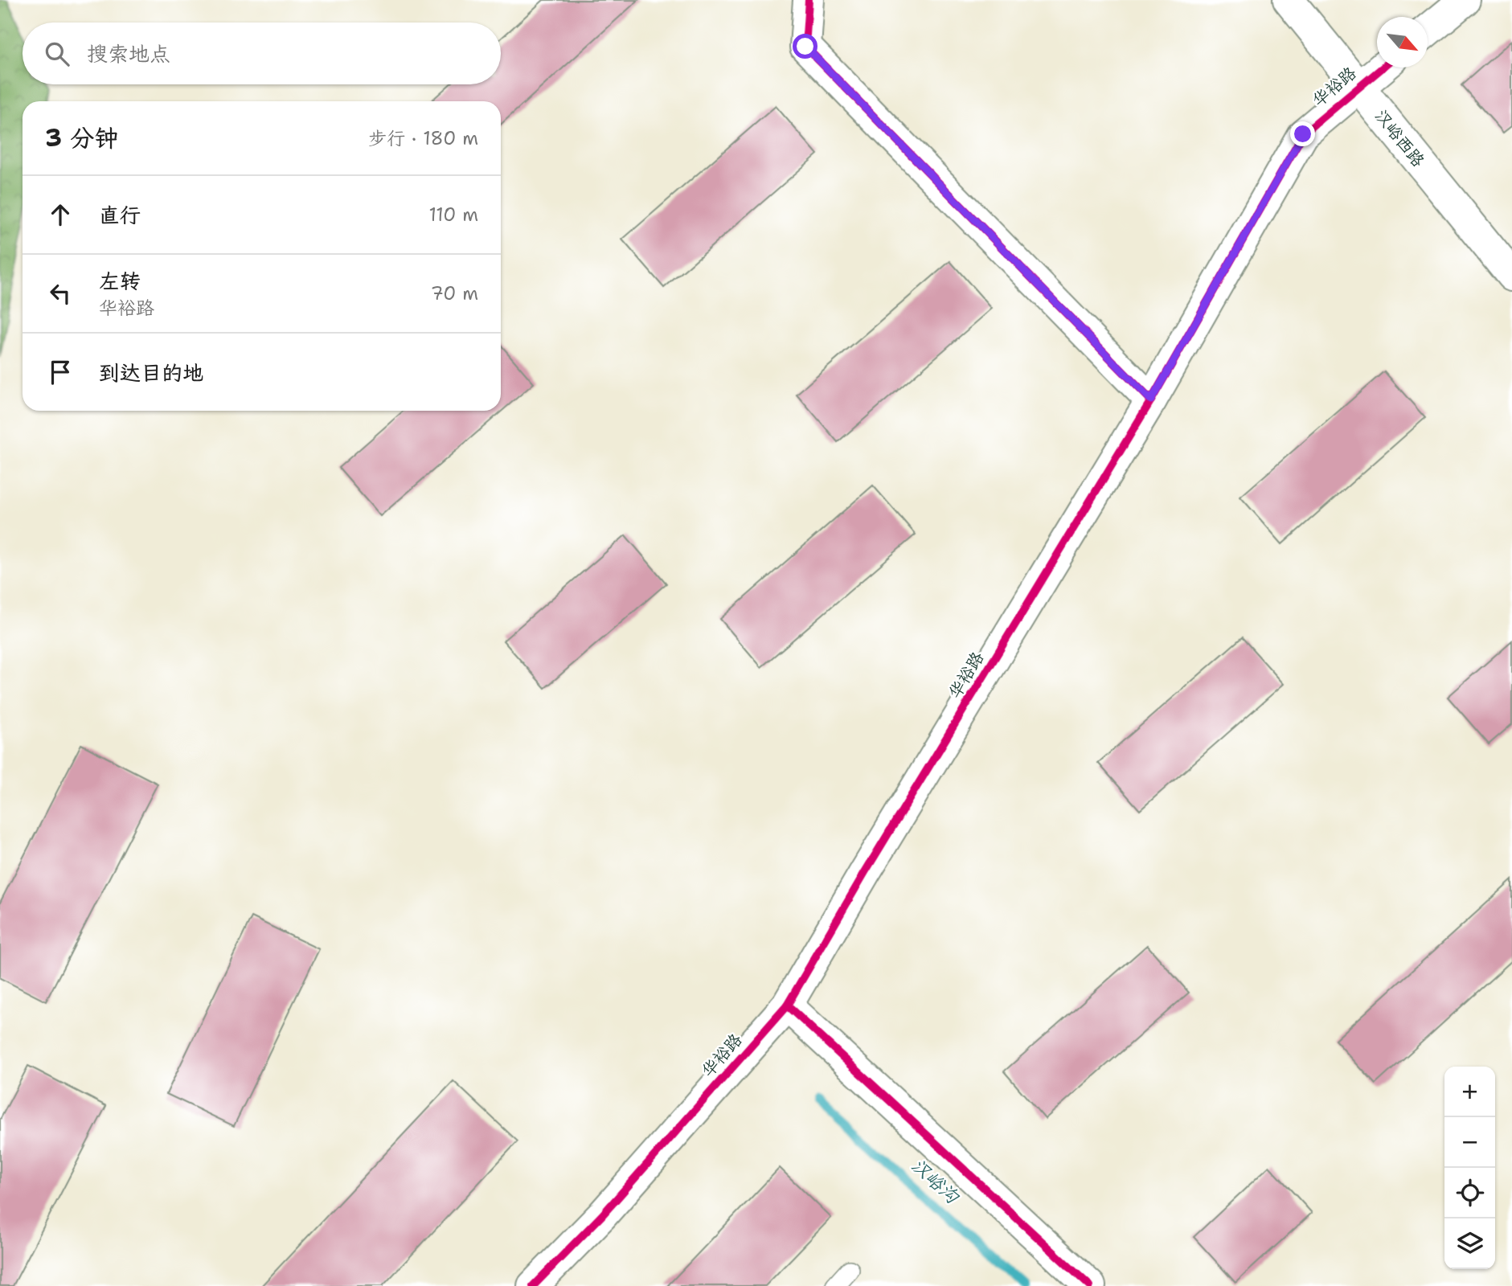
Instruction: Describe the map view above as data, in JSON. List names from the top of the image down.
{
  "streets": {
    "street": ["华裕路", "汉峪西路"]
  },
  "crossings": [
    ["华裕路", "汉峪西路"]
  ],
  "water": ["汉峪沟"],
  "north": "bottom right",
  "page": {
    "search": "搜索地点",
    "heading": ["3 分钟", "步行 · 180 m"],
    "list": [
      ["直行", "110 m"],
      ["左转", "华裕路", "70 m"],
      "到达目的地"
    ],
    "map_buttons": ["+", "−"]
  }
}
